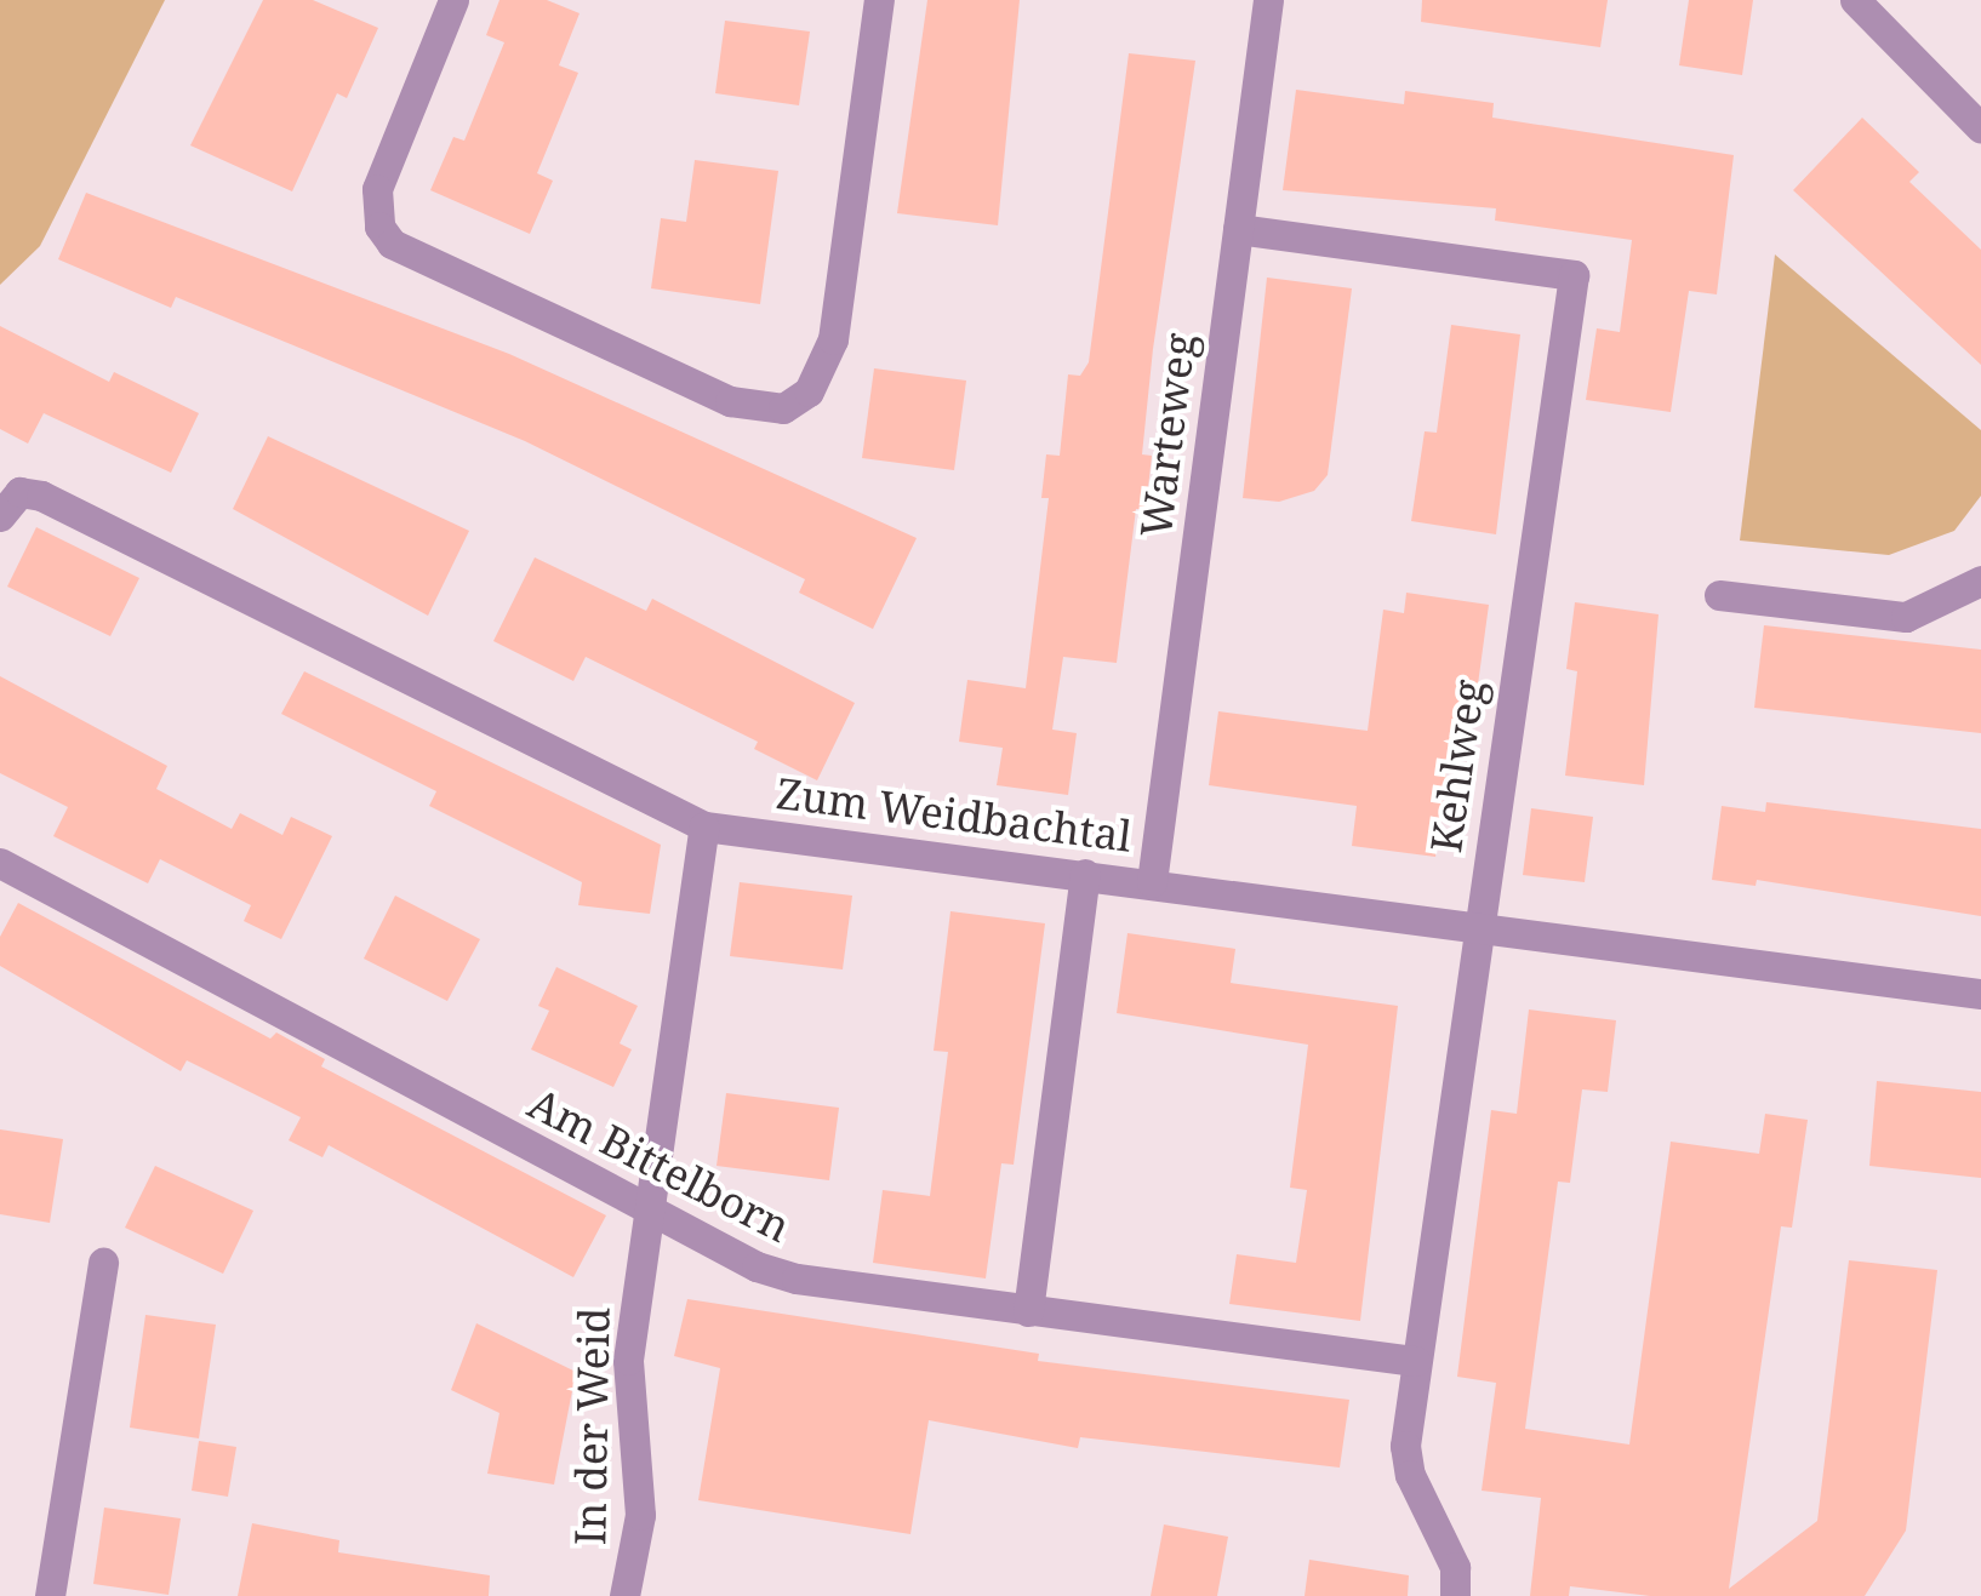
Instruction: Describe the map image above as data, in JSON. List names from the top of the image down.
{
  "streets": {
    "street": [
      "Warteweg",
      "Kehlweg",
      "Zum Weidbachtal",
      "Am Bittelborn",
      "In der Weid"
    ]
  },
  "crossings": [
    ["Warteweg", "Kehlweg"],
    ["Warteweg", "Zum Weidbachtal"],
    ["Kehlweg", "Zum Weidbachtal"],
    ["Kehlweg", "Am Bittelborn"],
    ["Zum Weidbachtal", "In der Weid"],
    ["Am Bittelborn", "In der Weid"]
  ]
}
